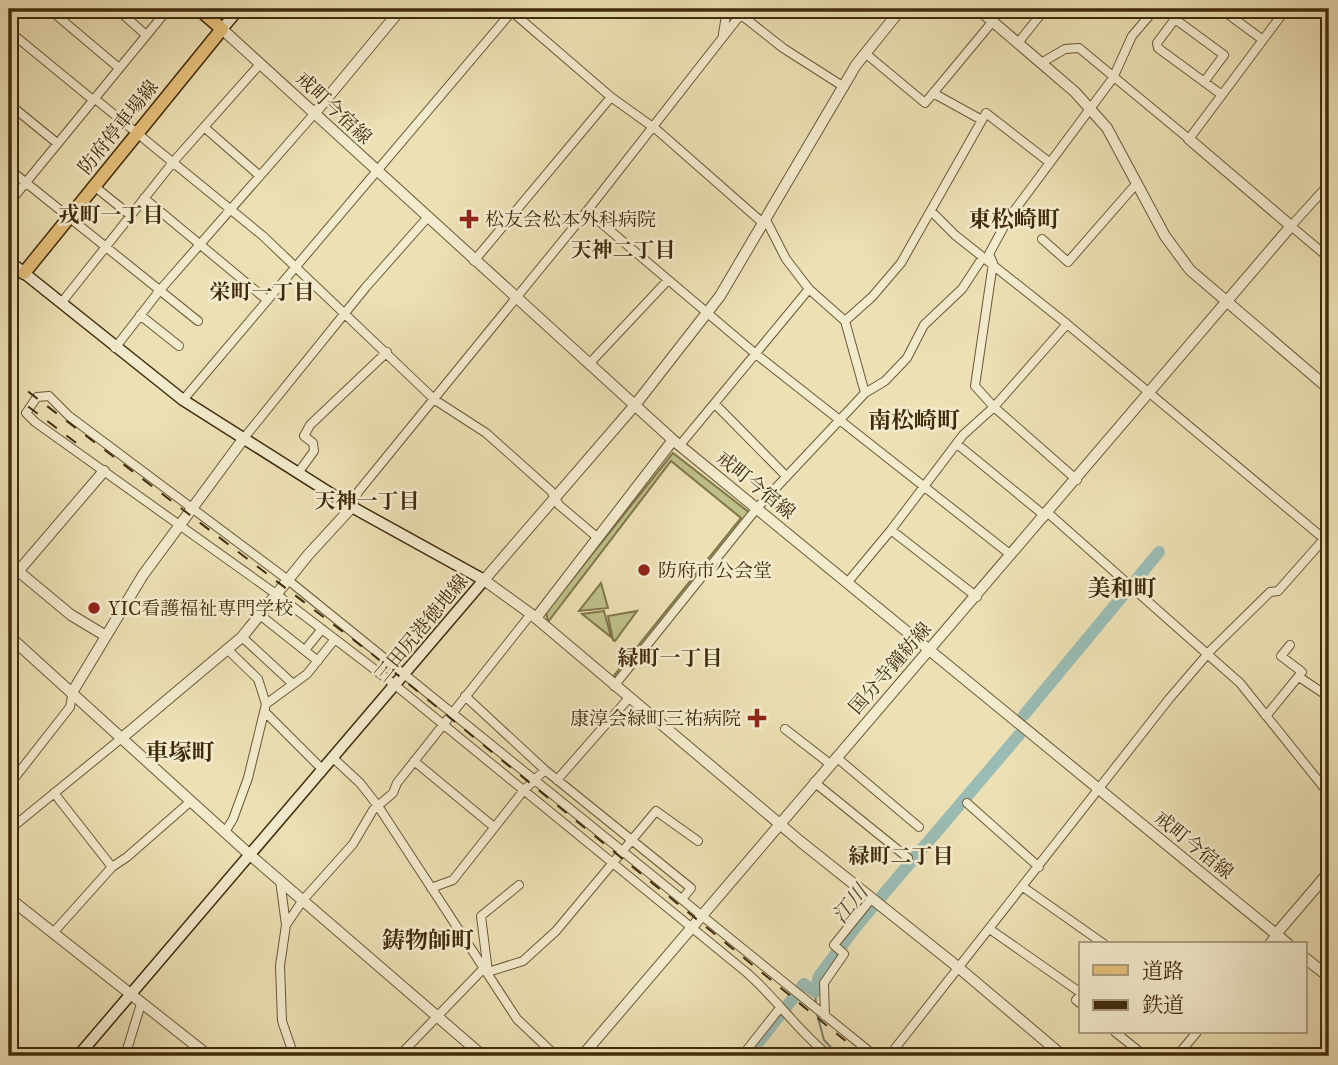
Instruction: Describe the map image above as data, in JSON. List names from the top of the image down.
{
  "streets": {
    "main road": ["防府停車場線", "三田尻港徳地線"],
    "street": ["戒町今宿線", "国分寺鐘紡線"]
  },
  "crossings": [
    ["戒町今宿線", "防府停車場線"],
    ["戒町今宿線", "国分寺鐘紡線"],
    ["防府停車場線", "三田尻港徳地線"]
  ],
  "districts": [
    "戎町一丁目",
    "東松崎町",
    "天神二丁目",
    "栄町一丁目",
    "南松崎町",
    "天神一丁目",
    "美和町",
    "緑町一丁目",
    "車塚町",
    "緑町二丁目",
    "鋳物師町"
  ],
  "water": ["江川"],
  "places": {
    "health": ["松友会松本外科病院", "康淳会緑町三祐病院"],
    "other": ["防府市公会堂", "YIC看護福祉専門学校"]
  },
  "legend": ["道路", "鉄道"]
}
